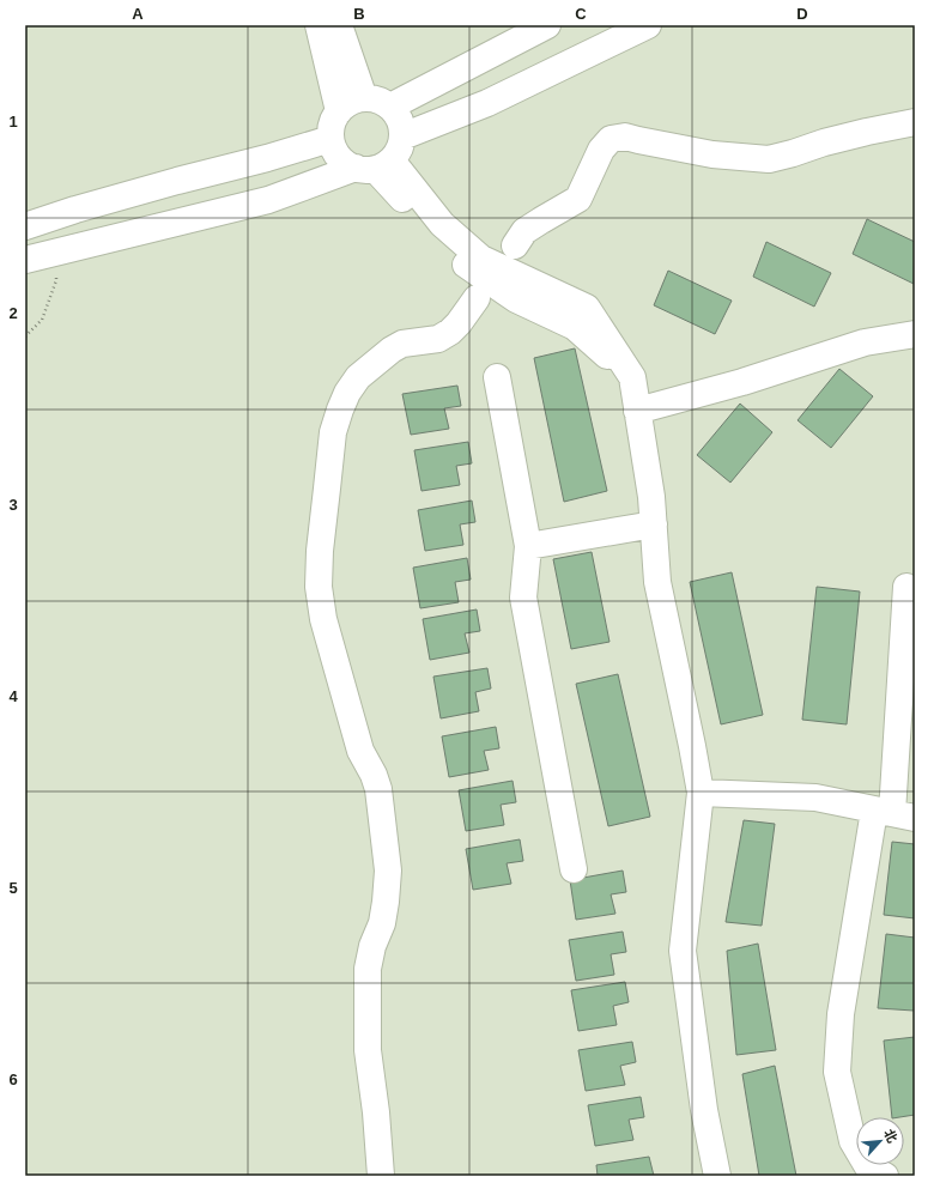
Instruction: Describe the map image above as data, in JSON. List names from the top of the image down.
{
  "north": "top right",
  "grid": {
    "columns": [
      "A",
      "B",
      "C",
      "D"
    ],
    "rows": [
      "1",
      "2",
      "3",
      "4",
      "5",
      "6"
    ]
  }
}
